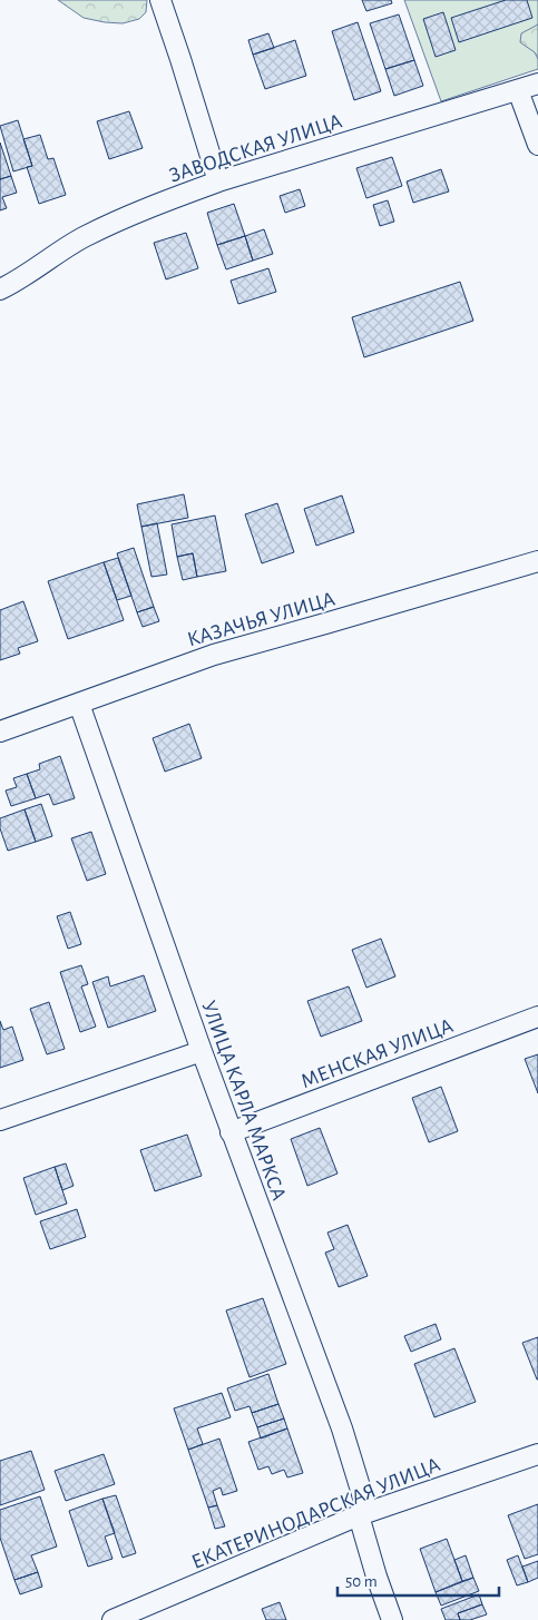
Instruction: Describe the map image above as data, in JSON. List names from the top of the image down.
{
  "streets": {
    "street": [
      "ЗАВОДСКАЯ УЛИЦА",
      "КАЗАЧЬЯ УЛИЦА",
      "МЕНСКАЯ УЛИЦА",
      "УЛИЦА КАРЛА МАРКСА",
      "ЕКАТЕРИНОДАРСКАЯ УЛИЦА"
    ]
  },
  "crossings": [
    ["КАЗАЧЬЯ УЛИЦА", "УЛИЦА КАРЛА МАРКСА"],
    ["МЕНСКАЯ УЛИЦА", "УЛИЦА КАРЛА МАРКСА"],
    ["УЛИЦА КАРЛА МАРКСА", "ЕКАТЕРИНОДАРСКАЯ УЛИЦА"]
  ],
  "scale_bar": "50 m"
}
